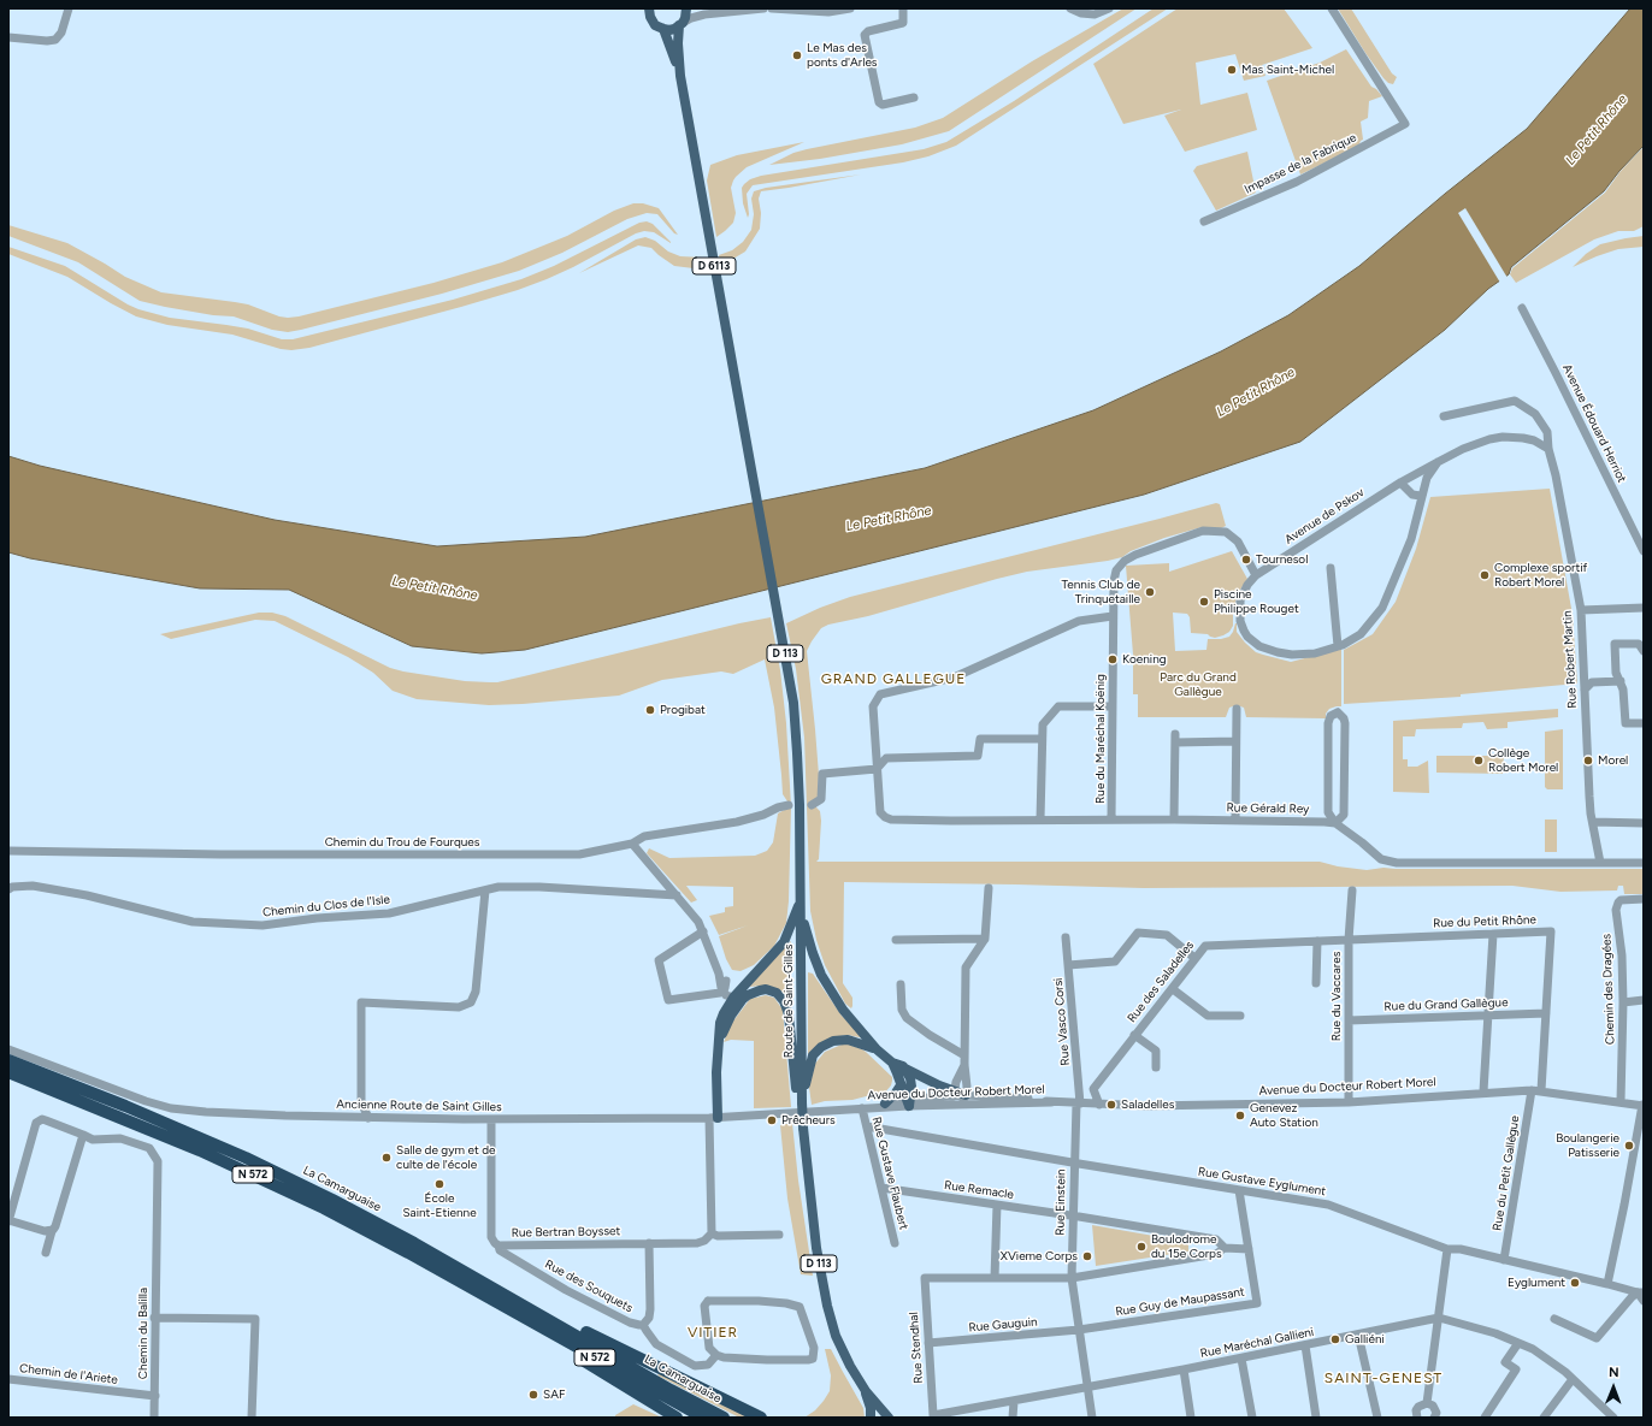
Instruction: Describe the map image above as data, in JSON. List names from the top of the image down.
{
  "streets": {
    "highway": ["N 572", "La Camarguaise"],
    "main road": ["D 6113", "D 113", "Route de Saint-Gilles"],
    "street": [
      "Impasse de la Fabrique",
      "Avenue Édouard Herriot",
      "Avenue de Pskov",
      "Rue Robert Martin",
      "Rue du Maréchal Koënig",
      "Rue Gérald Rey",
      "Chemin du Trou de Fourques",
      "Chemin du Clos de l'Isle",
      "Rue du Petit Rhône",
      "Rue des Saladelles",
      "Chemin des Dragées",
      "Rue du Vaccares",
      "Rue du Grand Gallègue",
      "Rue Vasco Corsi",
      "Avenue du Docteur Robert Morel",
      "Ancienne Route de Saint Gilles",
      "Rue Gustave Flaubert",
      "Rue du Petit Gallègue",
      "Rue Gustave Eyglument",
      "Rue Remacle",
      "Rue Einstein",
      "Rue Bertran Boysset",
      "Rue des Souquets",
      "Rue Guy de Maupassant",
      "Rue Gauguin",
      "Chemin du Balilla",
      "Rue Maréchal Gallieni",
      "Rue Stendhal",
      "Chemin de l'Ariete"
    ]
  },
  "crossings": [
    ["D 6113", "Route de Saint-Gilles"],
    ["Avenue de Pskov", "Rue Robert Martin"],
    ["Avenue de Pskov", "Rue du Maréchal Koënig"],
    ["Rue du Maréchal Koënig", "Rue Gérald Rey"],
    ["Rue du Petit Rhône", "Rue des Saladelles"],
    ["Rue du Petit Rhône", "Rue du Vaccares"],
    ["Rue du Petit Rhône", "Rue du Grand Gallègue"],
    ["Rue du Petit Rhône", "Avenue du Docteur Robert Morel"],
    ["Rue du Petit Rhône", "Rue du Petit Gallègue"],
    ["Rue des Saladelles", "Rue du Vaccares"],
    ["Chemin des Dragées", "Avenue du Docteur Robert Morel"],
    ["Rue du Vaccares", "Rue du Grand Gallègue"],
    ["Rue du Vaccares", "Avenue du Docteur Robert Morel"],
    ["Rue Vasco Corsi", "Avenue du Docteur Robert Morel"],
    ["Rue Vasco Corsi", "Rue Einstein"],
    ["Avenue du Docteur Robert Morel", "Ancienne Route de Saint Gilles"],
    ["Avenue du Docteur Robert Morel", "Rue Gustave Flaubert"],
    ["Avenue du Docteur Robert Morel", "Rue du Petit Gallègue"],
    ["Avenue du Docteur Robert Morel", "Rue Einstein"],
    ["Ancienne Route de Saint Gilles", "Rue Bertran Boysset"],
    ["Rue Gustave Flaubert", "Rue Gustave Eyglument"],
    ["Rue Gustave Flaubert", "Rue Remacle"],
    ["Rue du Petit Gallègue", "Rue Gustave Eyglument"],
    ["Rue Gustave Eyglument", "Rue Einstein"],
    ["Rue Gustave Eyglument", "Rue Guy de Maupassant"],
    ["Rue Remacle", "Rue Einstein"],
    ["Rue Einstein", "Rue Guy de Maupassant"],
    ["Rue Einstein", "Rue Gauguin"],
    ["Rue Einstein", "Rue Maréchal Gallieni"],
    ["Rue Bertran Boysset", "Rue des Souquets"],
    ["Rue Guy de Maupassant", "Rue Gauguin"],
    ["Rue Gauguin", "Rue Stendhal"],
    ["Chemin du Balilla", "Chemin de l'Ariete"],
    ["Rue Maréchal Gallieni", "Rue Stendhal"]
  ],
  "districts": ["GRAND GALLEGUE", "VITIER", "SAINT-GENEST"],
  "water": ["Le Petit Rhône"],
  "parks": ["Parc du Grand Gallègue"],
  "places": [
    "Le Mas des ponts d'Arles",
    "Mas Saint-Michel",
    "Tournesol",
    "Complexe sportif Robert Morel",
    "Tennis Club de Trinquetaille",
    "Piscine Philippe Rouget",
    "Koening",
    "Progibat",
    "Collège Robert Morel",
    "Morel",
    "Saladelles",
    "Genevez Auto Station",
    "Prêcheurs",
    "Boulangerie Patisserie",
    "Salle de gym et de culte de l'école",
    "École Saint-Etienne",
    "Boulodrome du 15e Corps",
    "XVieme Corps",
    "Eyglument",
    "Galliéni",
    "SAF"
  ],
  "north": "top"
}
